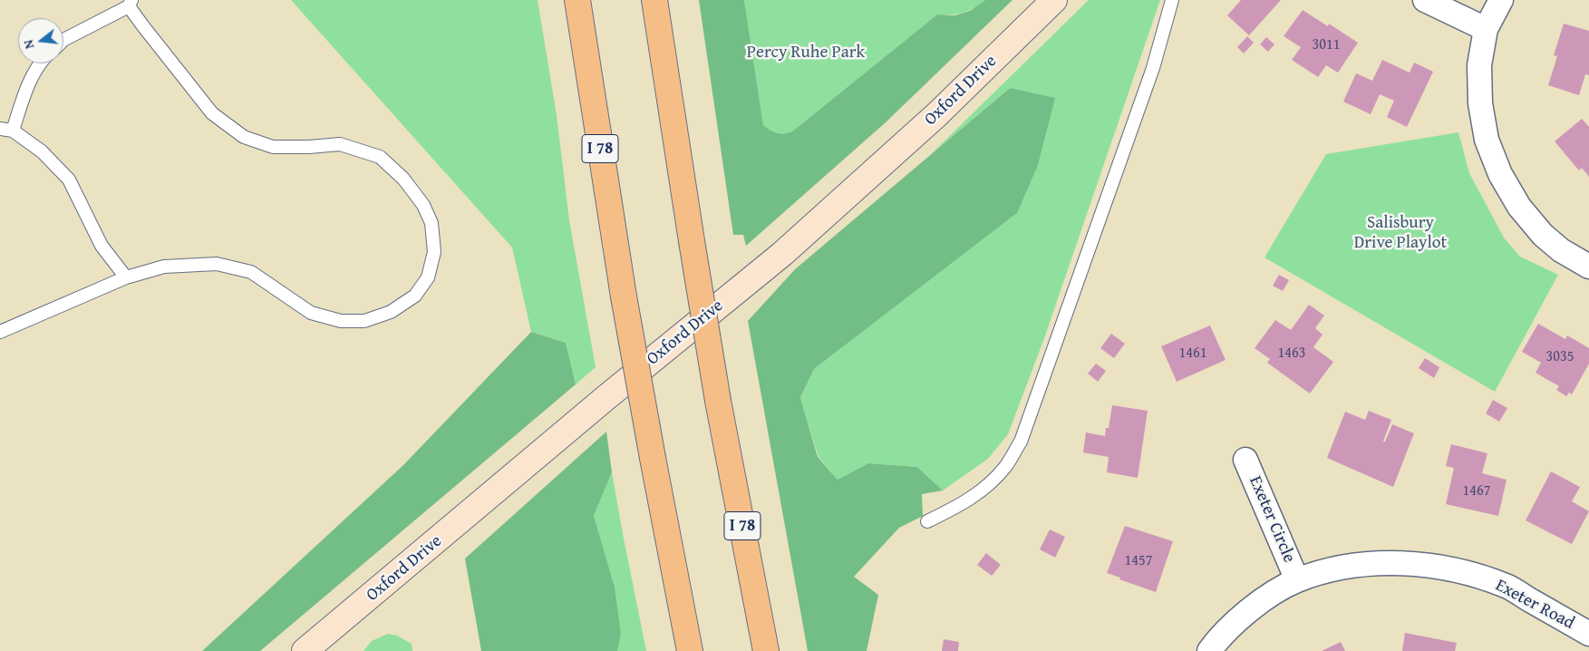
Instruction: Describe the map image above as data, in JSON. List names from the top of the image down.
{
  "streets": {
    "highway": ["I 78"],
    "main road": ["Oxford Drive"],
    "street": ["Exeter Circle", "Exeter Road"]
  },
  "crossings": [
    ["Exeter Circle", "Exeter Road"]
  ],
  "parks": ["Percy Ruhe Park", "Salisbury Drive Playlot"],
  "house_numbers": [
    "3011",
    "1461",
    "1463",
    "3035",
    "1467",
    "1457"
  ],
  "north": "left"
}
